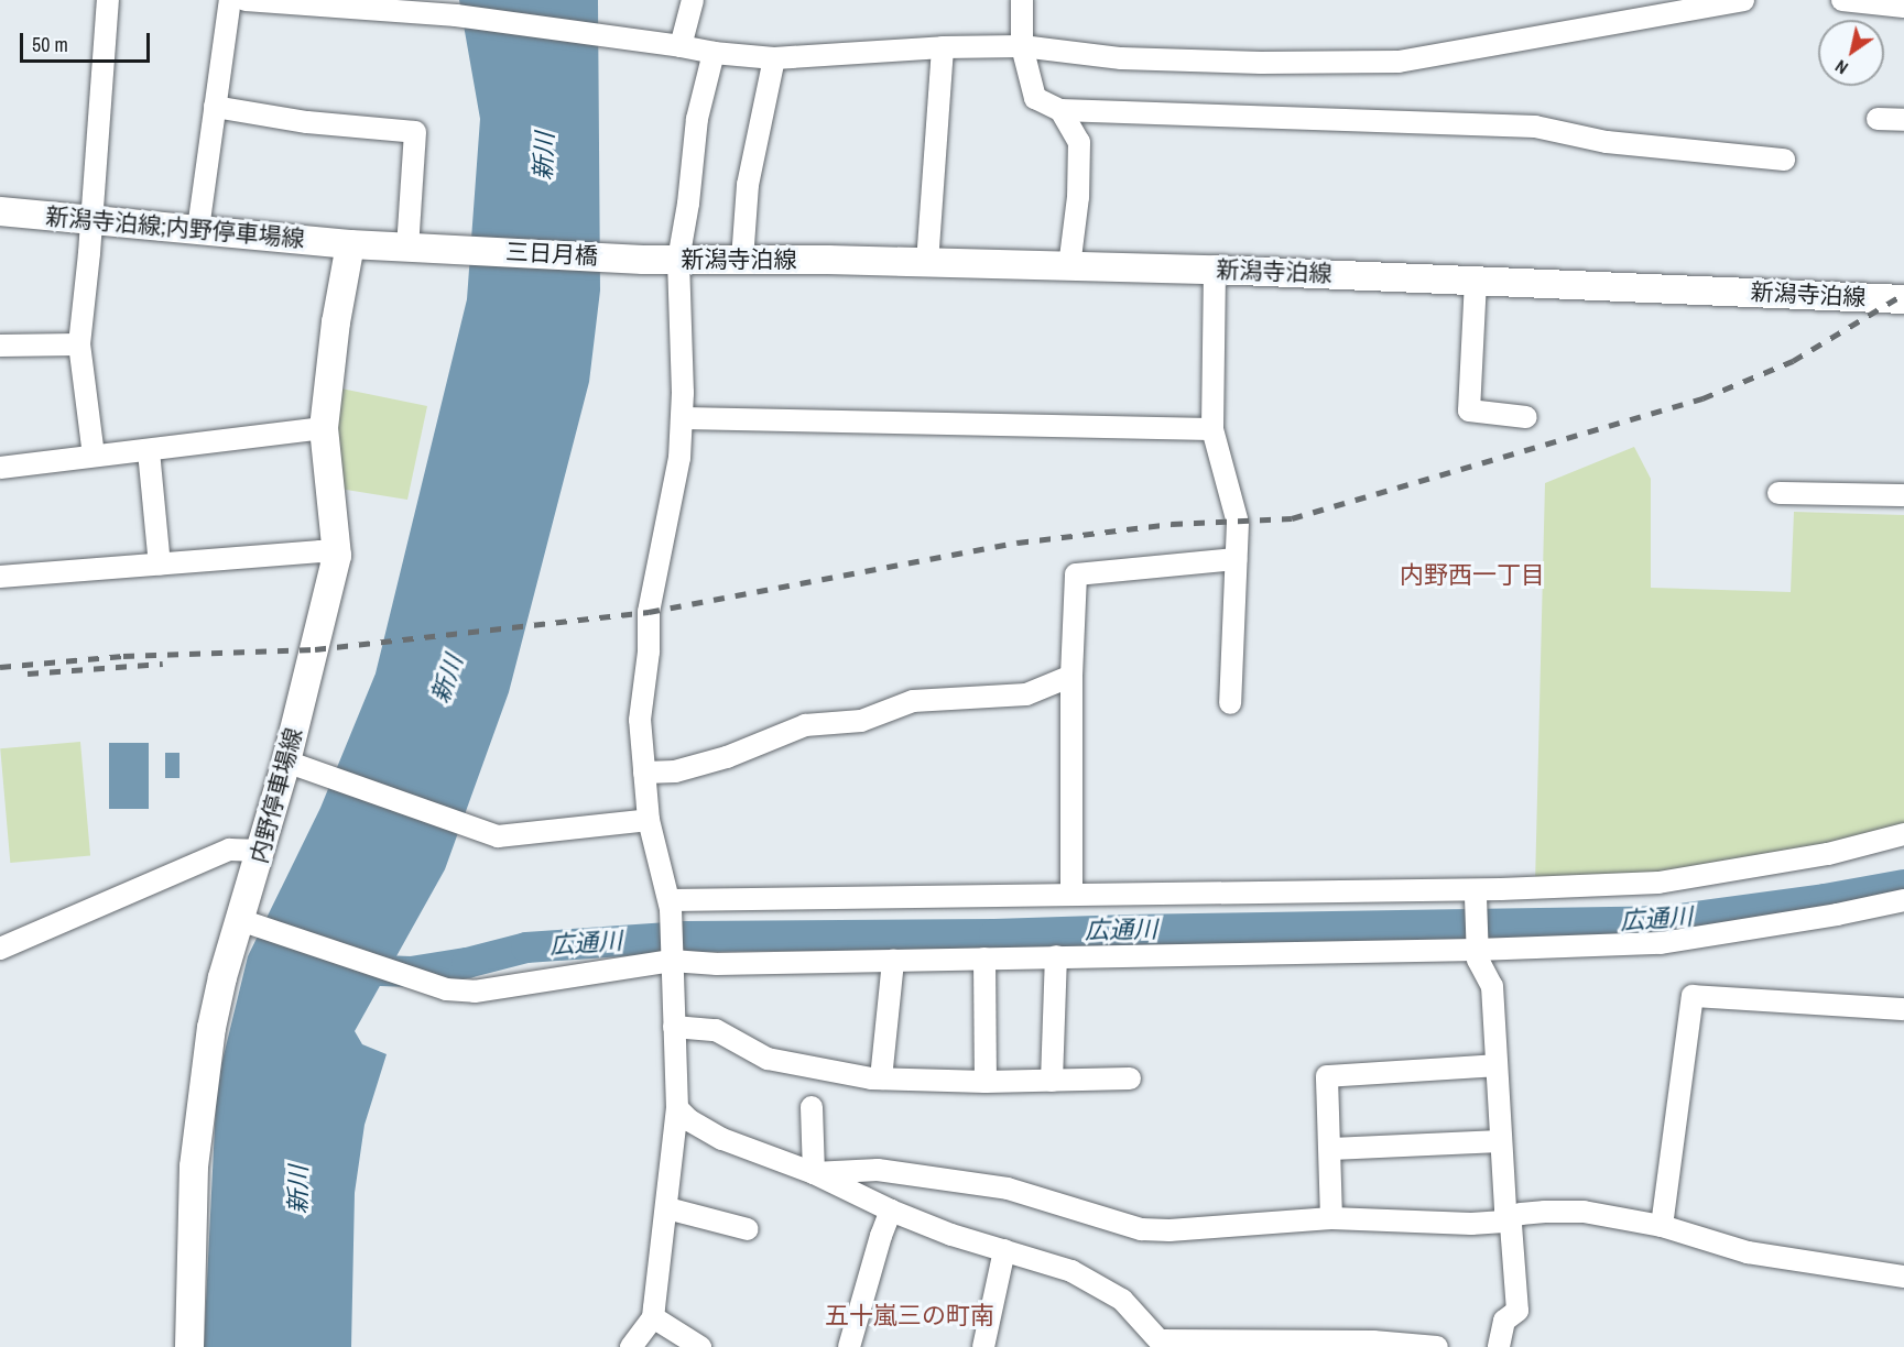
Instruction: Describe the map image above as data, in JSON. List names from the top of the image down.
{
  "streets": {
    "main road": [
      "新潟寺泊線;内野停車場線",
      "三日月橋",
      "新潟寺泊線",
      "内野停車場線"
    ]
  },
  "crossings": [
    ["新潟寺泊線;内野停車場線", "内野停車場線"],
    ["三日月橋", "新潟寺泊線"]
  ],
  "districts": ["内野西一丁目", "五十嵐三の町南"],
  "water": ["新川", "広通川"],
  "scale_bar": "50 m",
  "north": "bottom left"
}
